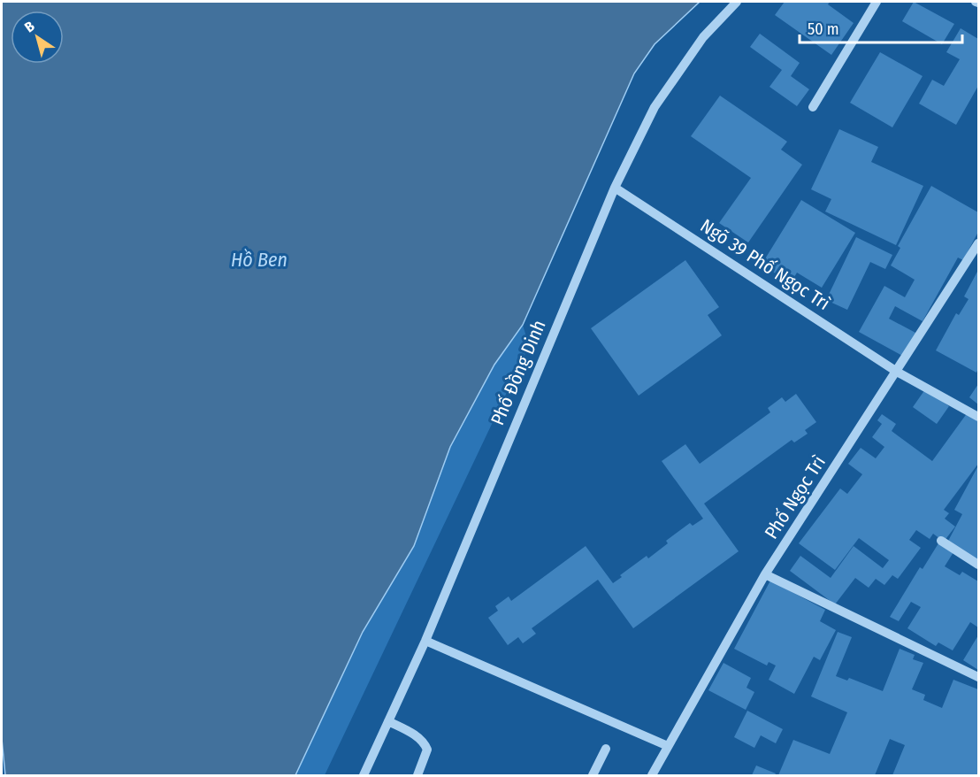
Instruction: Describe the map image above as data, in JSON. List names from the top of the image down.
{
  "streets": {
    "street": ["Ngõ 39 Phố Ngọc Trì", "Phố Đồng Dinh", "Phố Ngọc Trì"]
  },
  "crossings": [
    ["Ngõ 39 Phố Ngọc Trì", "Phố Đồng Dinh"],
    ["Ngõ 39 Phố Ngọc Trì", "Phố Ngọc Trì"]
  ],
  "water": ["Hồ Ben"],
  "scale_bar": "50 m",
  "north": "top left"
}
